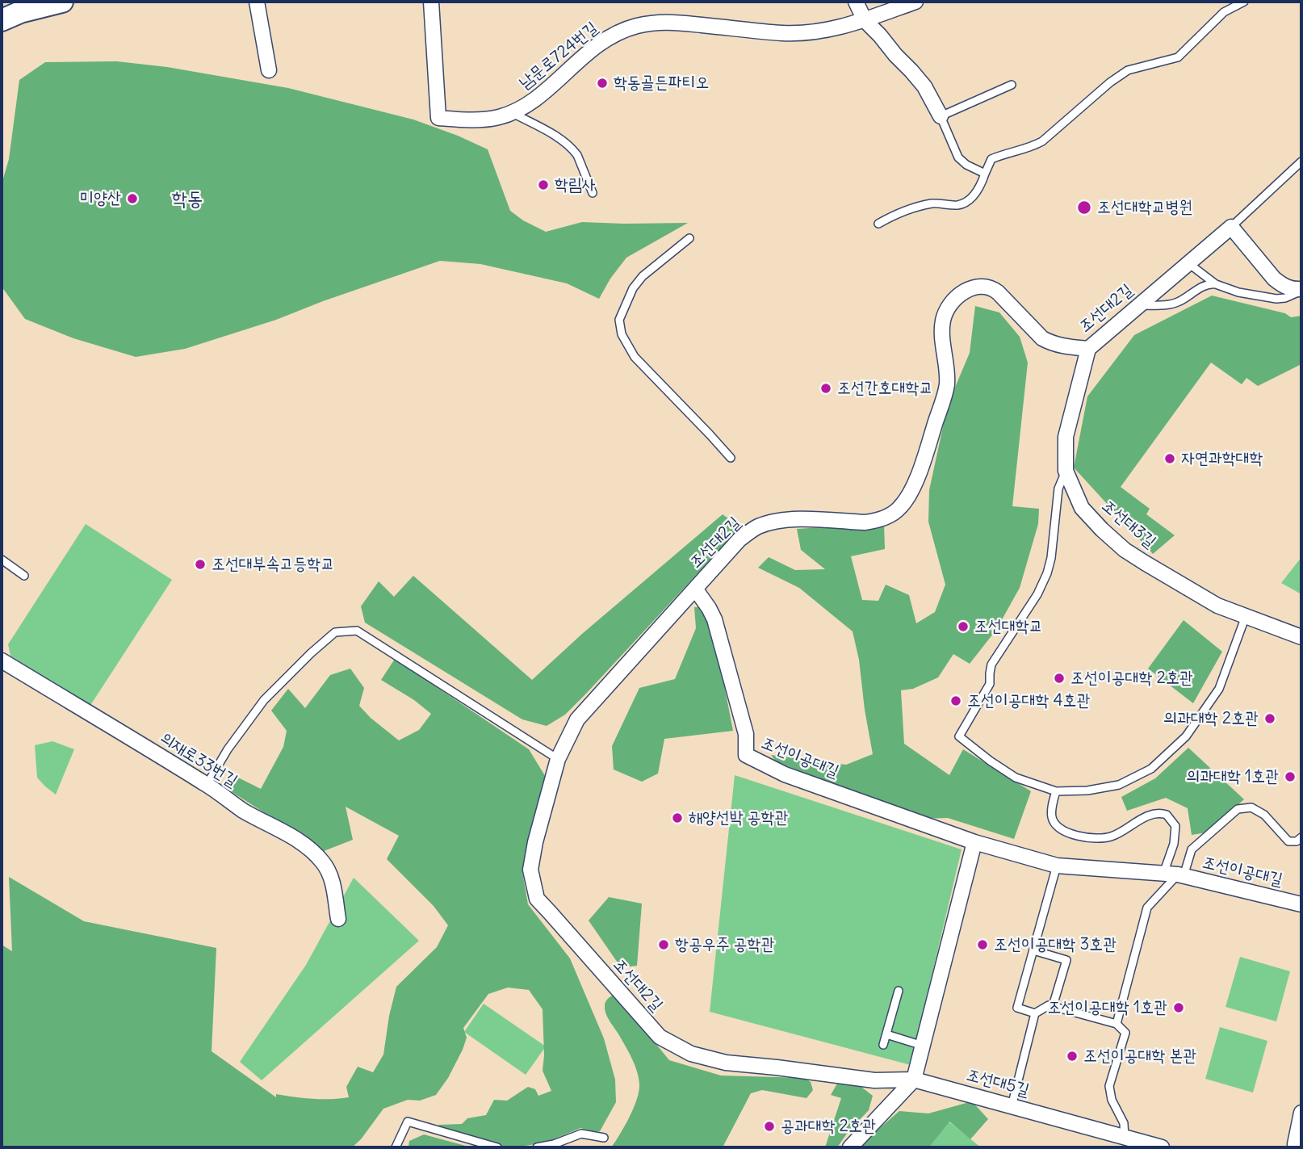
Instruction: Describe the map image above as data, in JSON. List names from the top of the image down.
{
  "streets": {
    "street": [
      "남문로724번길",
      "조선대2길",
      "조선대3길",
      "조선이공대길",
      "의재로33번길",
      "조선대5길"
    ]
  },
  "crossings": [
    ["조선대2길", "조선대3길"],
    ["조선대2길", "조선이공대길"],
    ["조선대2길", "조선대5길"]
  ],
  "districts": ["학동"],
  "places": [
    "학동골든파티오",
    "학림사",
    "미양산",
    "조선대학교병원",
    "조선간호대학교",
    "자연과학대학",
    "조선대부속고등학교",
    "조선대학교",
    "조선이공대학 2호관",
    "조선이공대학 4호관",
    "의과대학 2호관",
    "의과대학 1호관",
    "해양선박 공학관",
    "항공우주 공학관",
    "조선이공대학 3호관",
    "조선이공대학 1호관",
    "조선이공대학 본관",
    "공과대학 2호관"
  ]
}
